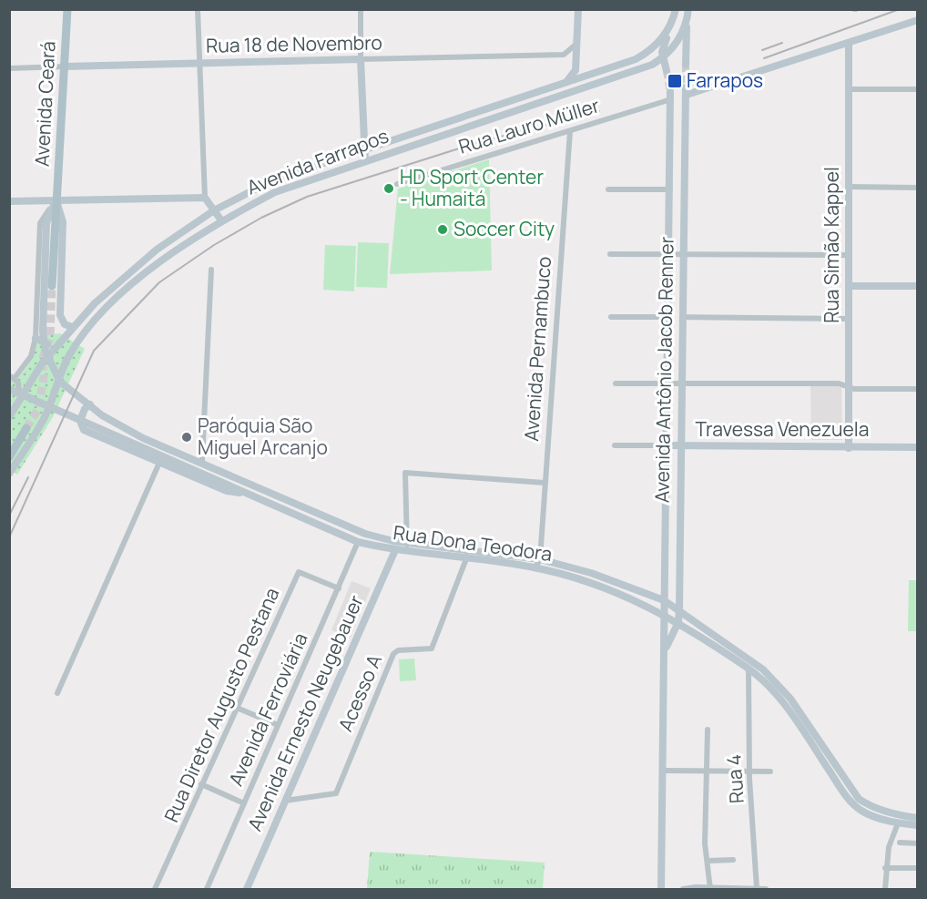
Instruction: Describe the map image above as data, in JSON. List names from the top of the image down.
{
  "streets": {
    "main road": [
      "Rua 18 de Novembro",
      "Avenida Ceará",
      "Avenida Farrapos",
      "Rua Simão Kappel",
      "Avenida Antônio Jacob Renner",
      "Travessa Venezuela",
      "Rua Dona Teodora",
      "Avenida Ernesto Neugebauer"
    ],
    "street": [
      "Rua Lauro Müller",
      "Avenida Pernambuco",
      "Acesso A",
      "Rua Diretor Augusto Pestana",
      "Avenida Ferroviária",
      "Rua 4"
    ]
  },
  "crossings": [
    ["Rua 18 de Novembro", "Avenida Ceará"],
    ["Avenida Ceará", "Avenida Farrapos"],
    ["Rua Lauro Müller", "Avenida Pernambuco"],
    ["Rua Lauro Müller", "Avenida Antônio Jacob Renner"],
    ["Rua Simão Kappel", "Avenida Antônio Jacob Renner"],
    ["Rua Simão Kappel", "Travessa Venezuela"],
    ["Avenida Pernambuco", "Rua Dona Teodora"],
    ["Avenida Antônio Jacob Renner", "Travessa Venezuela"],
    ["Avenida Antônio Jacob Renner", "Rua Dona Teodora"],
    ["Rua Dona Teodora", "Acesso A"],
    ["Rua Dona Teodora", "Avenida Ferroviária"],
    ["Rua Dona Teodora", "Avenida Ernesto Neugebauer"],
    ["Rua Dona Teodora", "Rua 4"],
    ["Acesso A", "Avenida Ernesto Neugebauer"],
    ["Rua Diretor Augusto Pestana", "Avenida Ferroviária"]
  ],
  "places": {
    "transit": ["Farrapos"],
    "other": ["HD Sport Center - Humaitá", "Soccer City", "Paróquia São Miguel Arcanjo"]
  }
}
